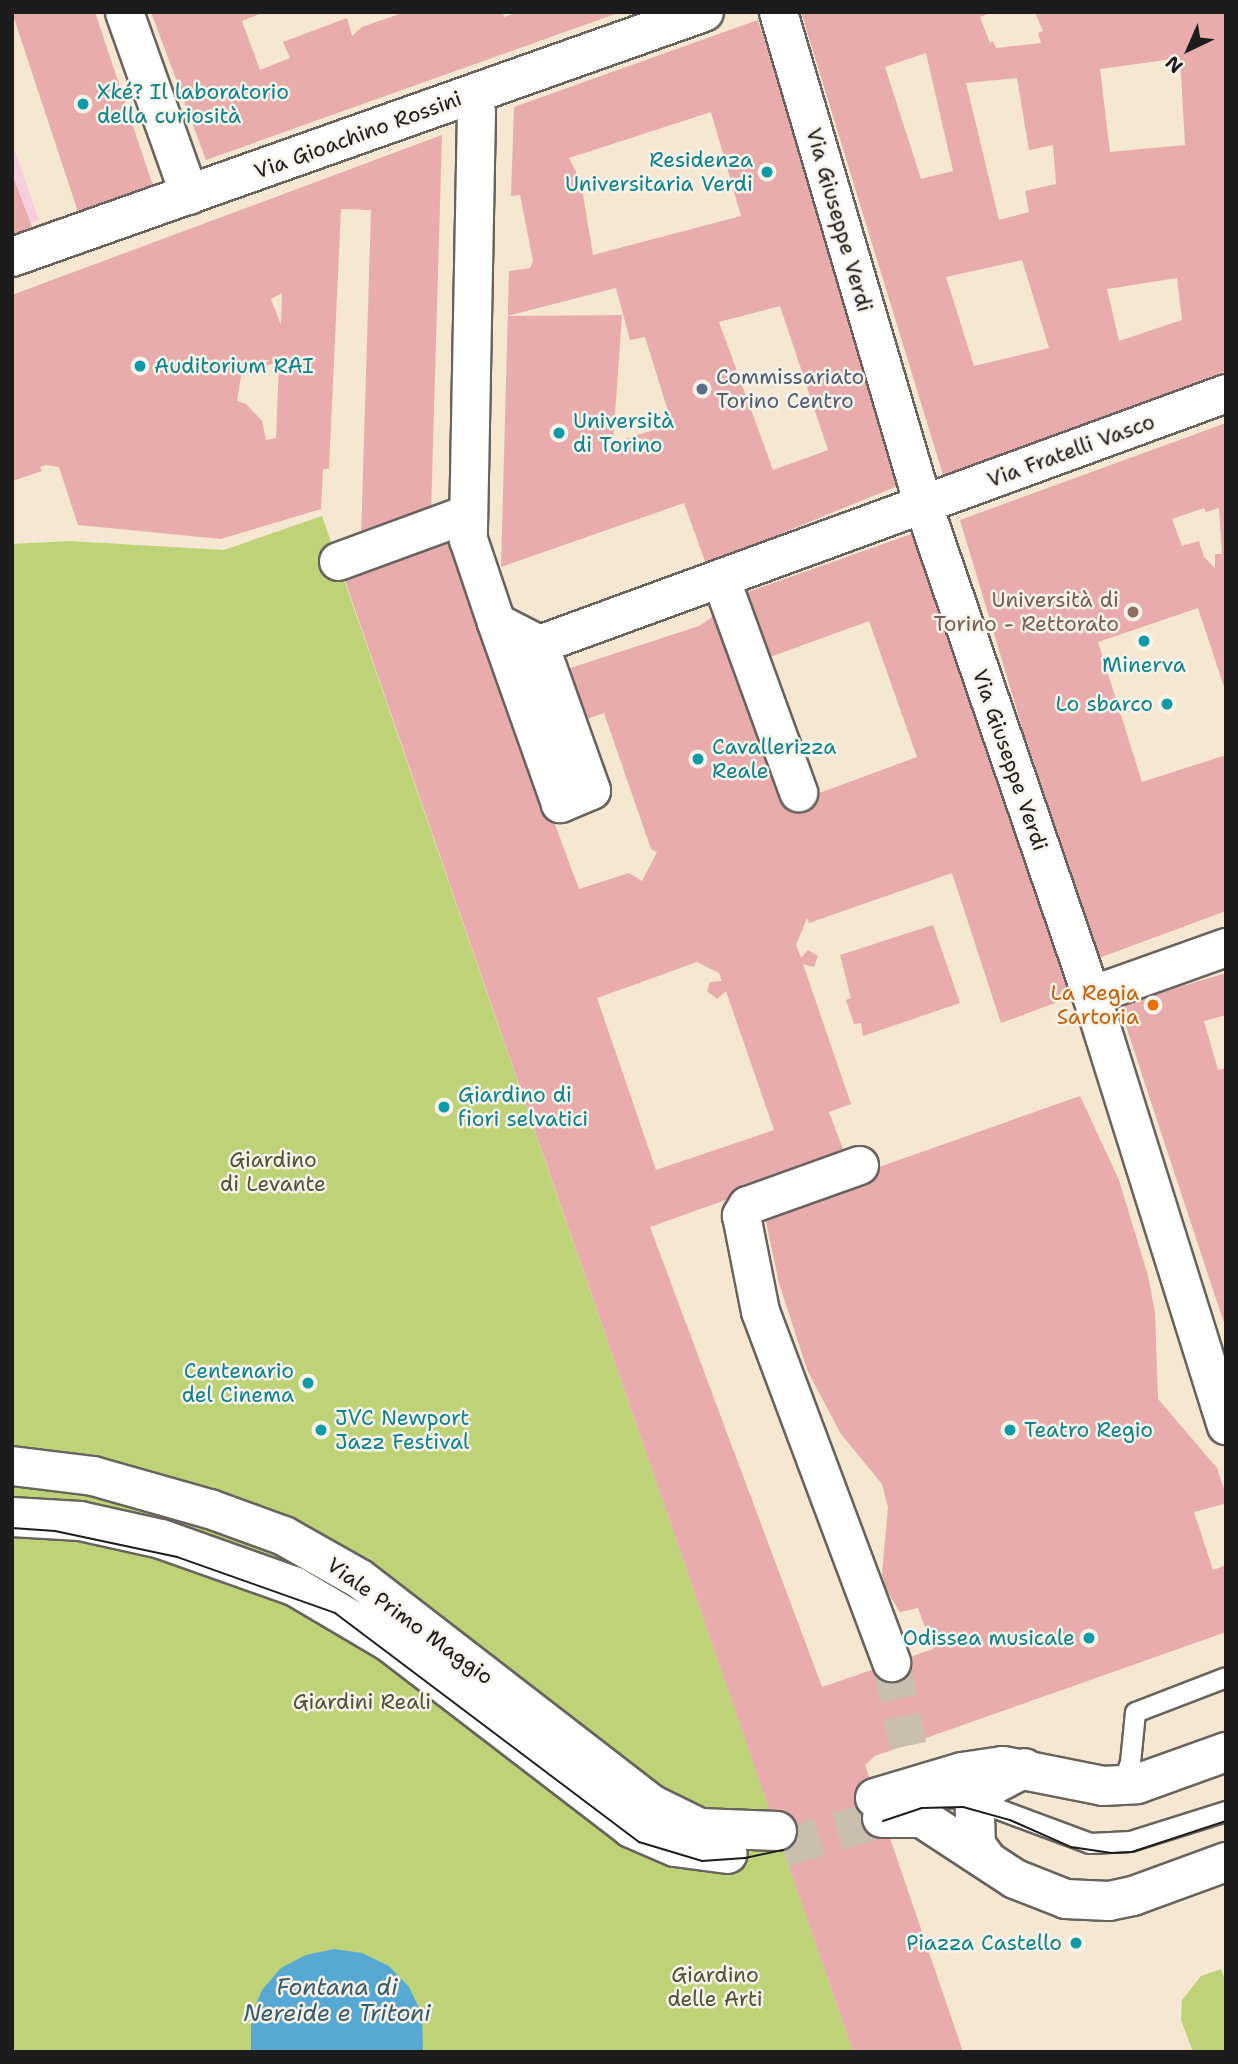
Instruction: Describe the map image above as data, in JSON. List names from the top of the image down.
{
  "streets": {
    "street": [
      "Via Gioachino Rossini",
      "Via Giuseppe Verdi",
      "Via Fratelli Vasco",
      "Viale Primo Maggio"
    ]
  },
  "crossings": [
    ["Via Giuseppe Verdi", "Via Fratelli Vasco"]
  ],
  "water": ["Fontana di Nereide e Tritoni"],
  "parks": ["Giardino di Levante", "Giardini Reali", "Giardino delle Arti"],
  "places": [
    "Xké? Il laboratorio della curiosità",
    "Residenza Universitaria Verdi",
    "Auditorium RAI",
    "Commissariato Torino Centro",
    "Università di Torino",
    "Università di Torino - Rettorato",
    "Minerva",
    "Lo sbarco",
    "Cavallerizza Reale",
    "La Regia Sartoria",
    "Giardino di fiori selvatici",
    "Centenario del Cinema",
    "JVC Newport Jazz Festival",
    "Teatro Regio",
    "Odissea musicale",
    "Piazza Castello"
  ],
  "north": "bottom left"
}
